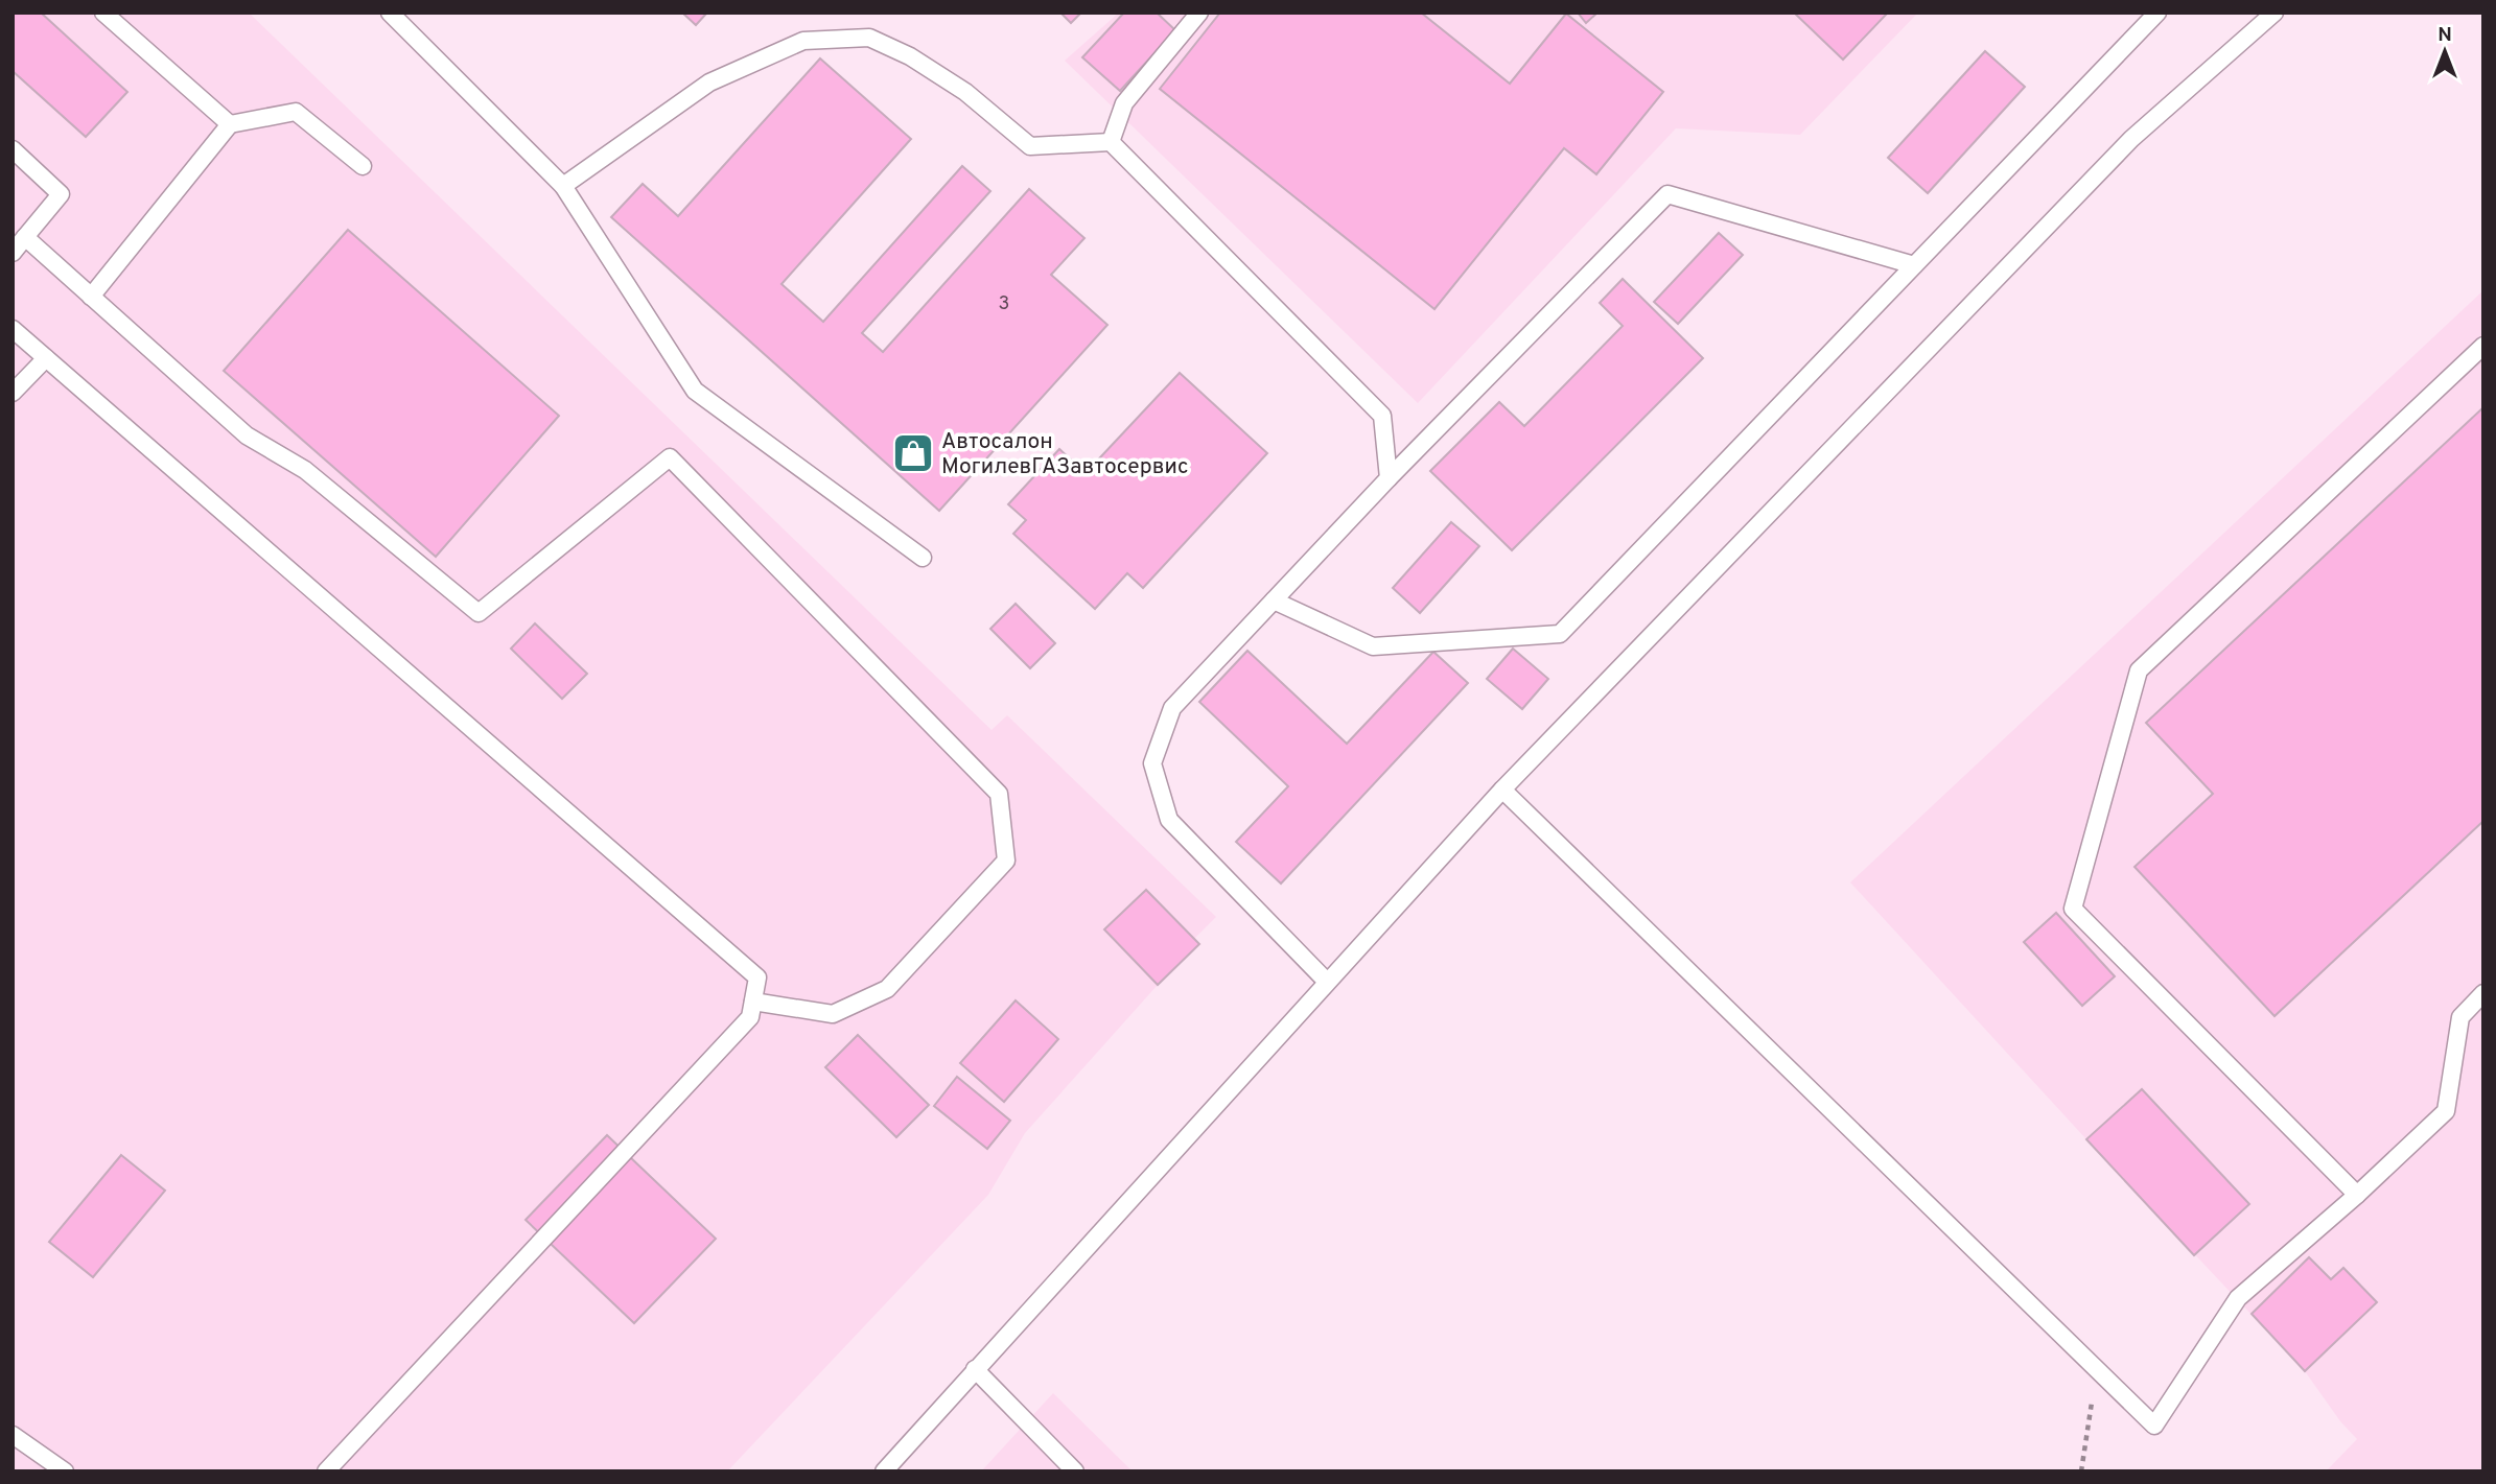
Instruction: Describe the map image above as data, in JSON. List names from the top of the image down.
{
  "places": {
    "shop": ["Автосалон МогилевГАЗавтосервис"]
  },
  "house_numbers": ["3"],
  "north": "top"
}
